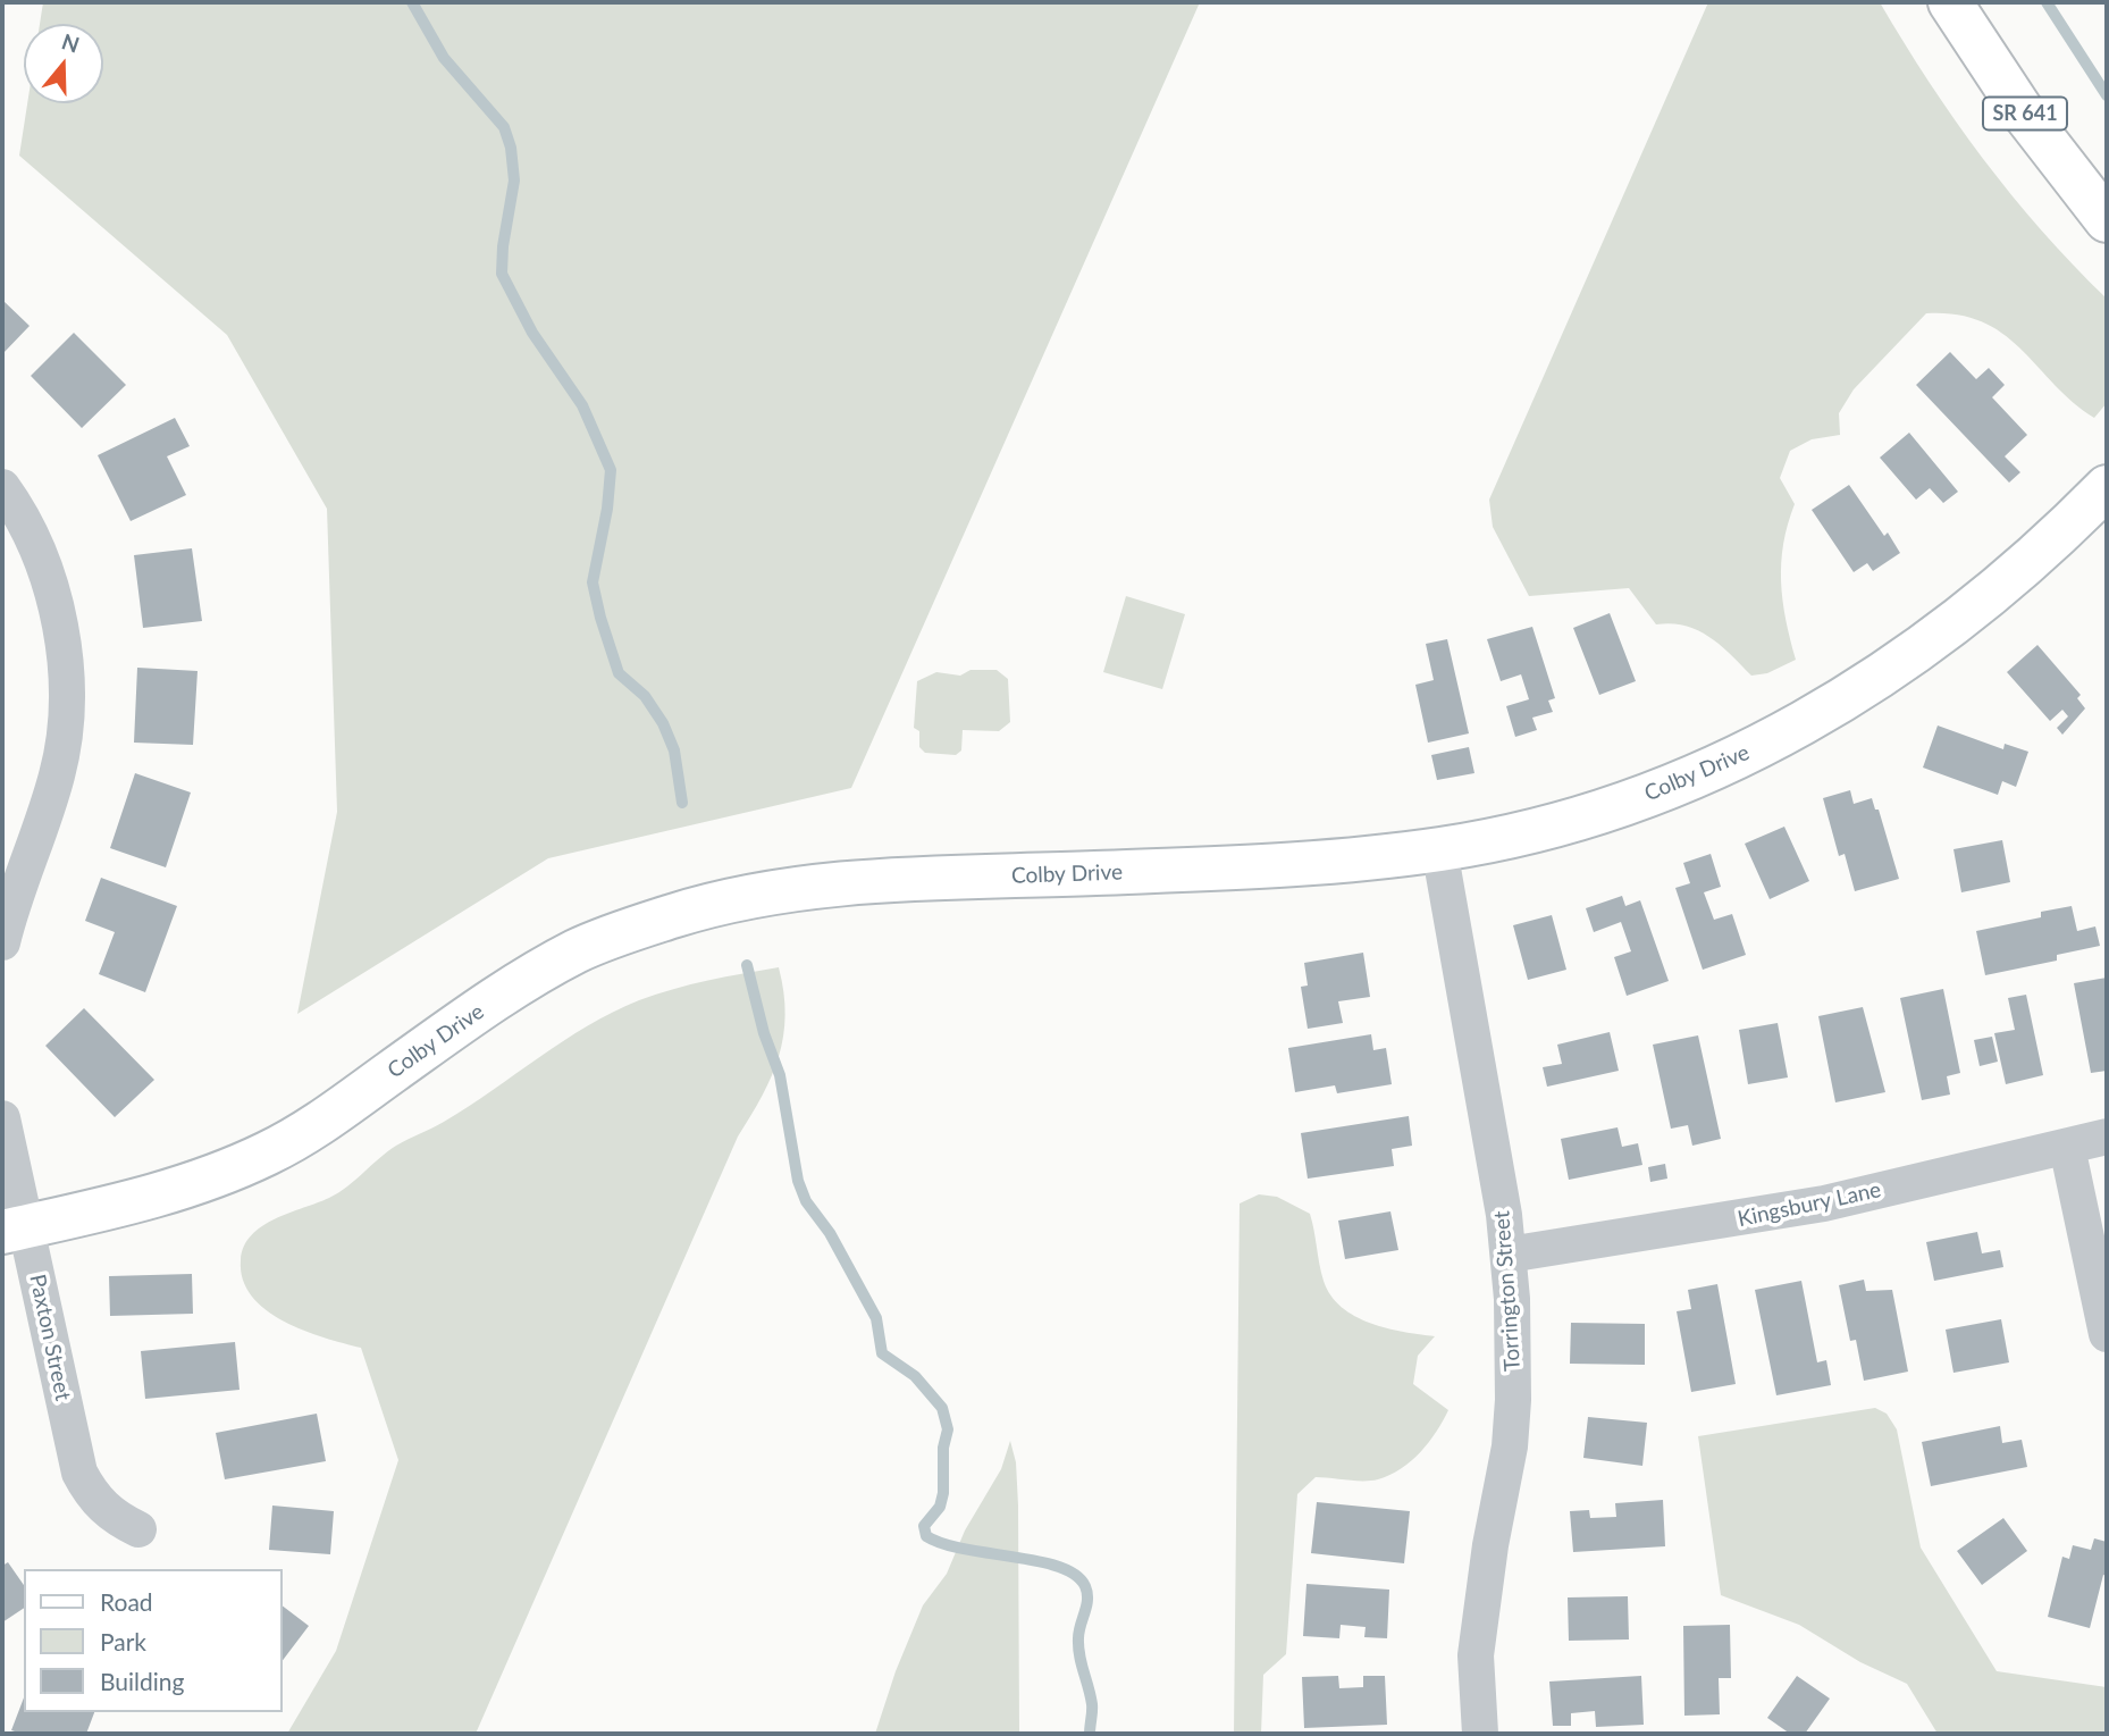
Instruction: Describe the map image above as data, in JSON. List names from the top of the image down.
{
  "streets": {
    "street": [
      "SR 641",
      "Colby Drive",
      "Kingsbury Lane",
      "Torrington Street",
      "Paxton Street"
    ]
  },
  "crossings": [
    ["Colby Drive", "Torrington Street"],
    ["Colby Drive", "Paxton Street"],
    ["Kingsbury Lane", "Torrington Street"]
  ],
  "legend": ["Road", "Park", "Building"],
  "north": "top"
}
